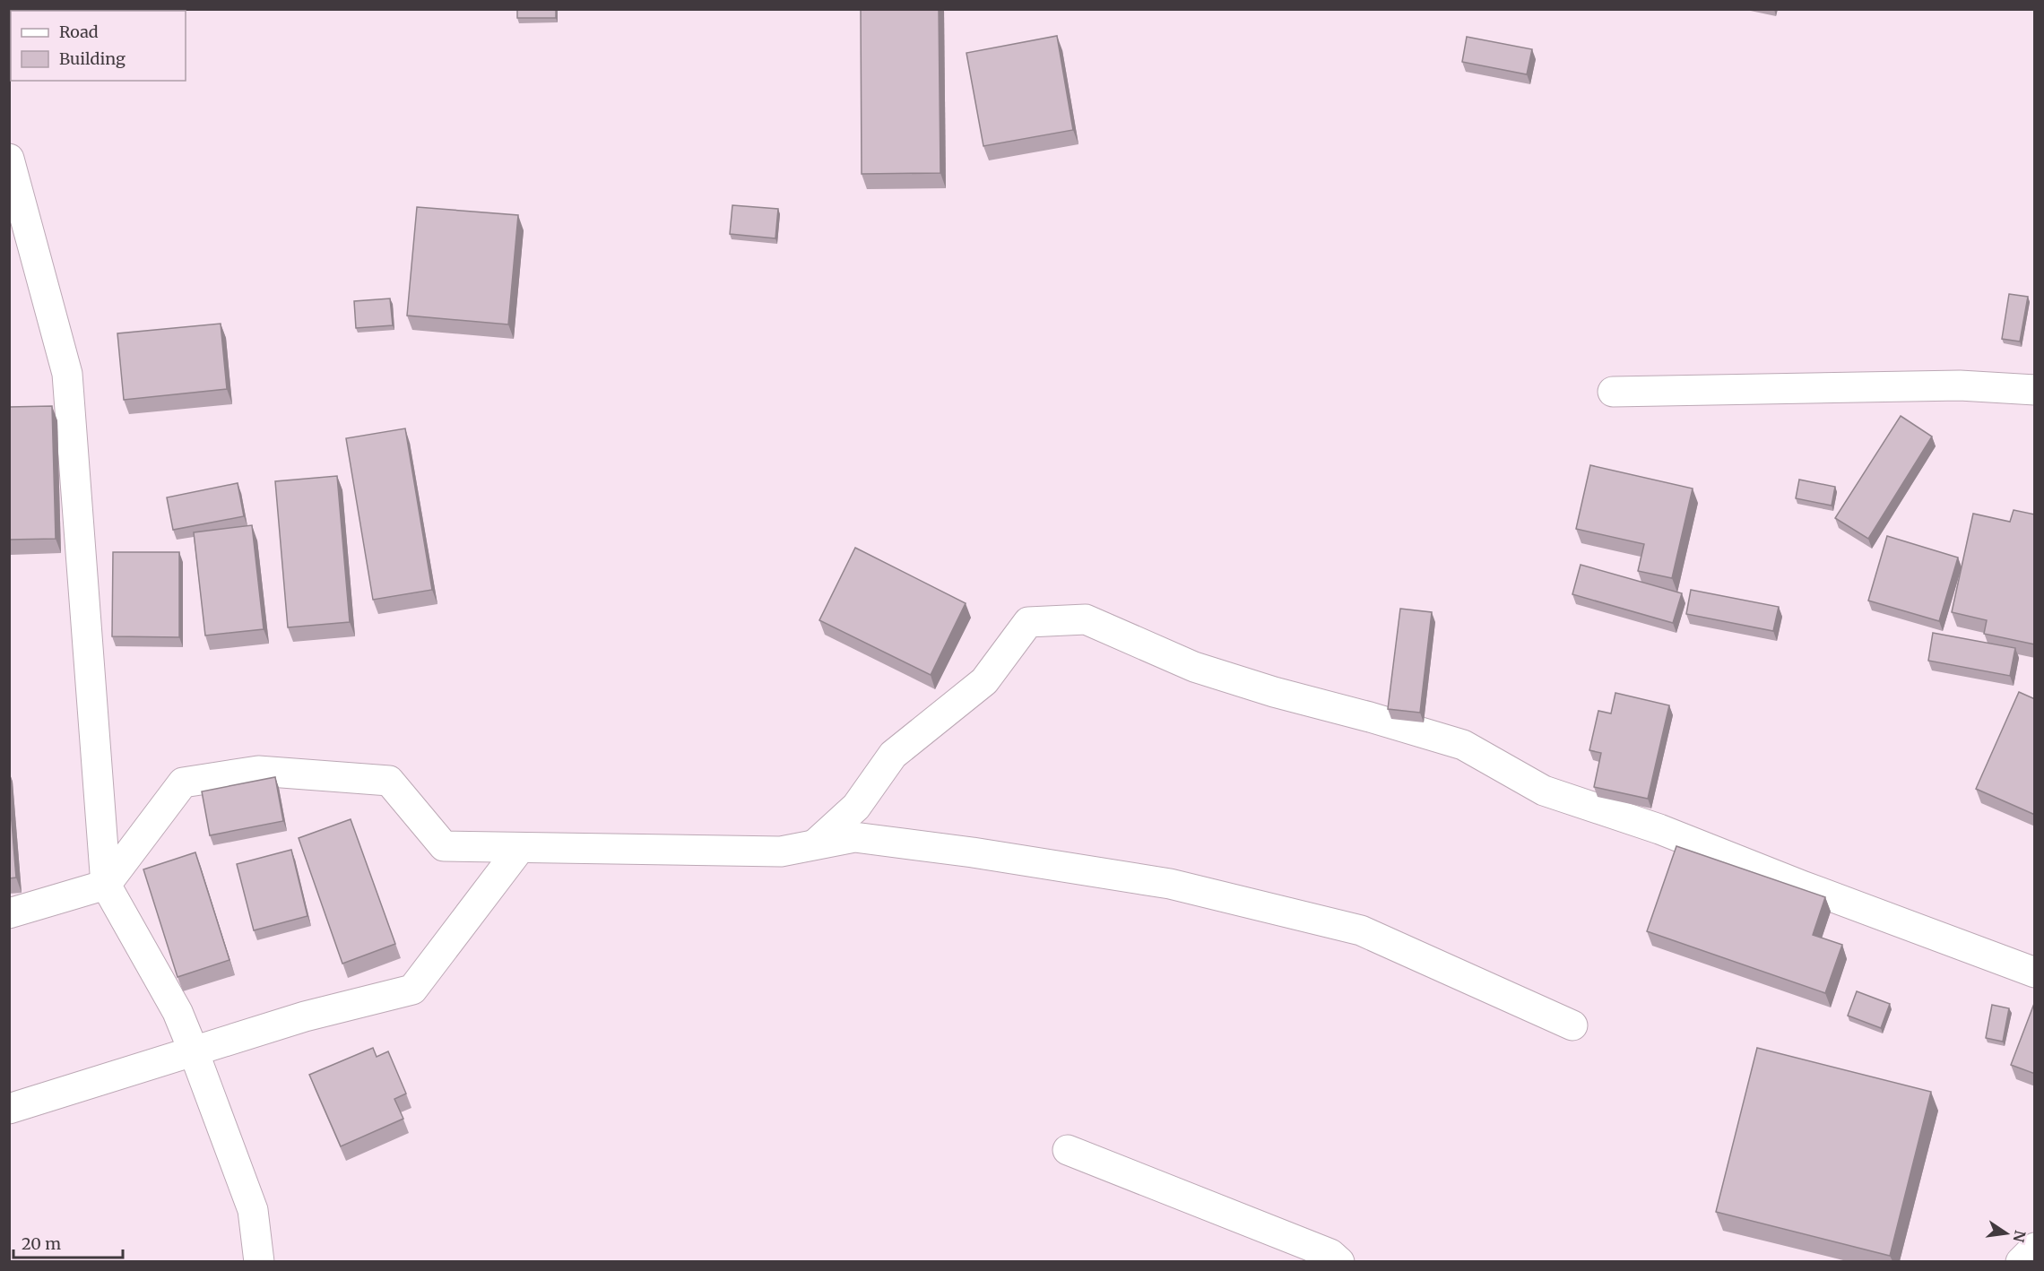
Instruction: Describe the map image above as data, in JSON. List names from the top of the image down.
{
  "legend": ["Road", "Building"],
  "scale_bar": "20 m",
  "north": "right"
}
